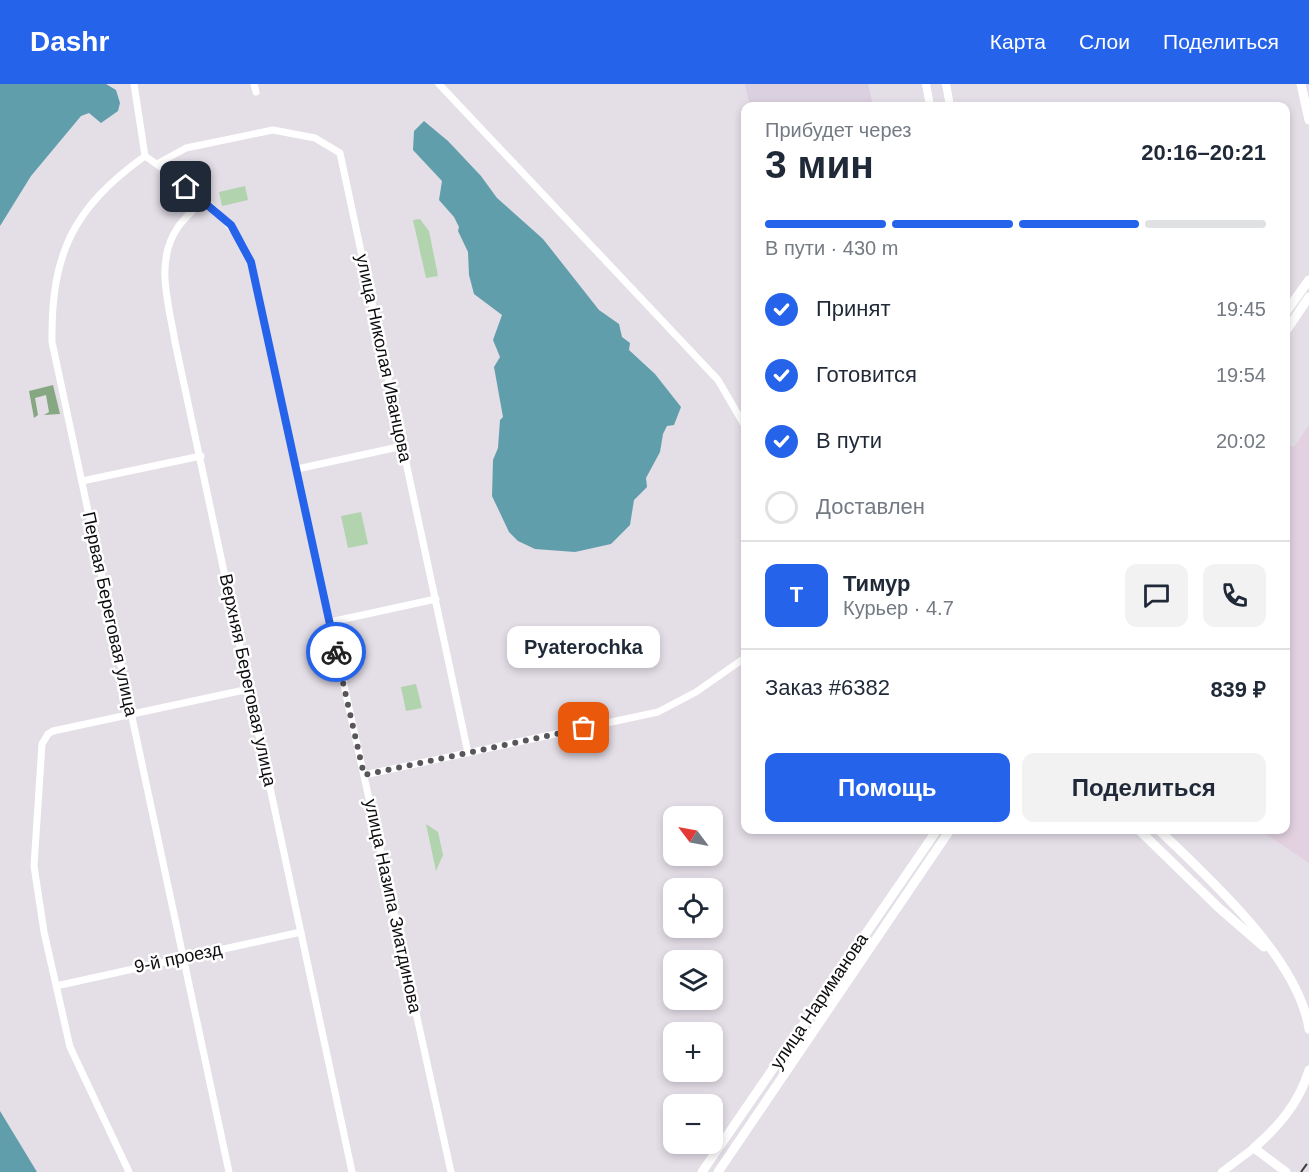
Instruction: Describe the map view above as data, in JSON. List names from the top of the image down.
{
  "streets": {
    "main road": ["улица Нариманова"],
    "street": [
      "улица Николая Иванцова",
      "Первая Береговая улица",
      "Верхняя Береговая улица",
      "улица Назипа Зиатдинова",
      "9-й проезд"
    ]
  },
  "crossings": [
    ["улица Николая Иванцова", "улица Назипа Зиатдинова"],
    ["Первая Береговая улица", "улица Назипа Зиатдинова"],
    ["Первая Береговая улица", "9-й проезд"],
    ["Верхняя Береговая улица", "улица Назипа Зиатдинова"],
    ["Верхняя Береговая улица", "9-й проезд"]
  ],
  "places": ["Pyaterochka"],
  "north": "top left",
  "page": {
    "header": "Dashr",
    "nav": ["Карта", "Слои", "Поделиться"],
    "heading": ["3 мин", "Прибудет через", "20:16–20:21"],
    "panel": [
      "Тимур",
      "Курьер · 4.7",
      "Заказ #6382",
      "839 ₽"
    ],
    "bar": "В пути · 430 m",
    "list": [
      ["Принят", "19:45"],
      ["Готовится", "19:54"],
      ["В пути", "20:02"],
      "Доставлен"
    ],
    "round": "Т",
    "bubble": "Pyaterochka",
    "buttons": ["Помощь", "Поделиться"],
    "map_buttons": ["+", "−"]
  }
}
